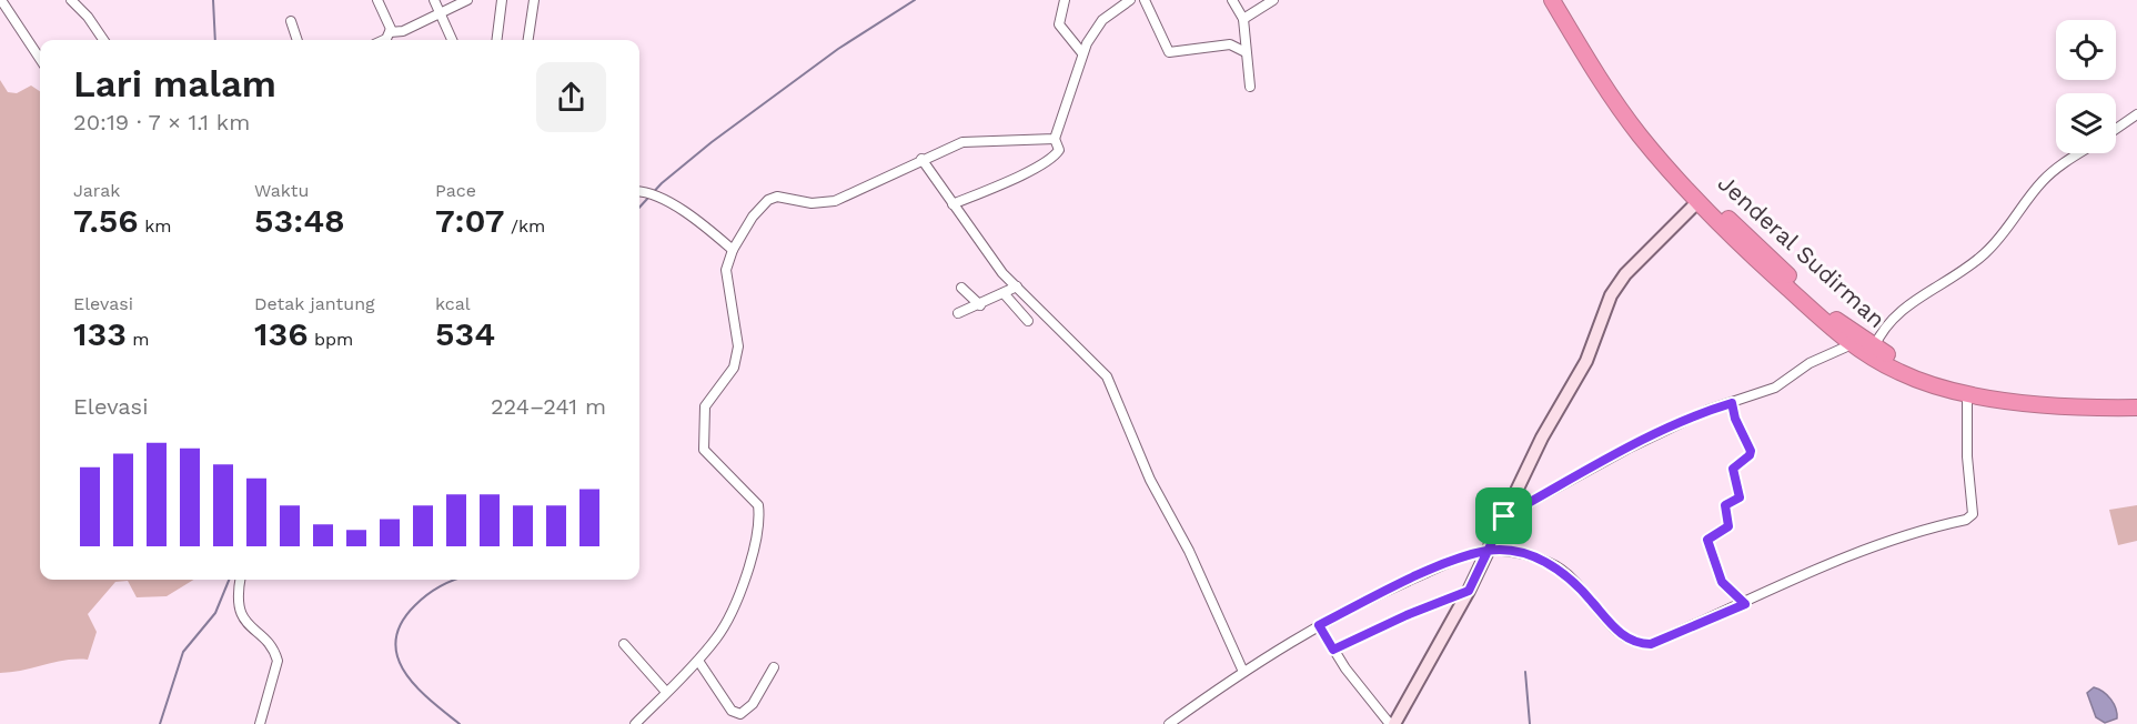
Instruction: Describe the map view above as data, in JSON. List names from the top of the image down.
{
  "streets": {
    "highway": ["Jenderal Sudirman"]
  },
  "page": {
    "heading": ["Lari malam", "20:19 · 7 × 1.1 km"],
    "stats": [
      ["Jarak", "7.56 km"],
      ["Waktu", "53:48"],
      ["Pace", "7:07 /km"],
      ["Elevasi", "133 m"],
      ["Detak jantung", "136 bpm"],
      ["kcal", "534"]
    ],
    "chart": ["Elevasi", "224–241 m"]
  }
}
